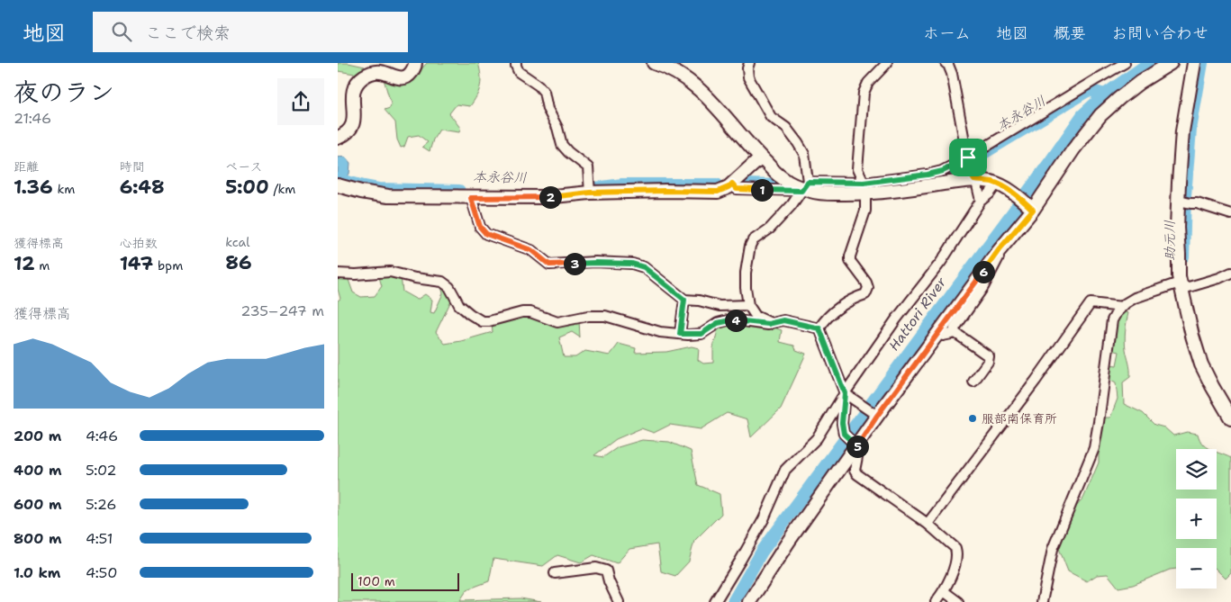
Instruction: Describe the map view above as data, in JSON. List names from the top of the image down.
{
  "water": ["本永谷川", "助元川", "Hattori River"],
  "places": ["服部南保育所"],
  "scale_bar": "100 m",
  "page": {
    "header": "地図",
    "search": "ここで検索",
    "nav": [
      "ホーム",
      "地図",
      "概要",
      "お問い合わせ"
    ],
    "heading": ["夜のラン", "21:46"],
    "stats": [
      ["距離", "1.36 km"],
      ["時間", "6:48"],
      ["ペース", "5:00 /km"],
      ["獲得標高", "12 m"],
      ["心拍数", "147 bpm"],
      ["kcal", "86"]
    ],
    "pins": [
      "1",
      "2",
      "3",
      "6",
      "4",
      "5"
    ],
    "chart": ["獲得標高", "235–247 m"],
    "list": [
      {
        "name": "200 m",
        "note": "4:46"
      },
      {
        "name": "400 m",
        "note": "5:02"
      },
      {
        "name": "600 m",
        "note": "5:26"
      },
      {
        "name": "800 m",
        "note": "4:51"
      },
      {
        "name": "1.0 km",
        "note": "4:50"
      }
    ],
    "map_buttons": ["+", "−"],
    "scale": "100 m"
  }
}
